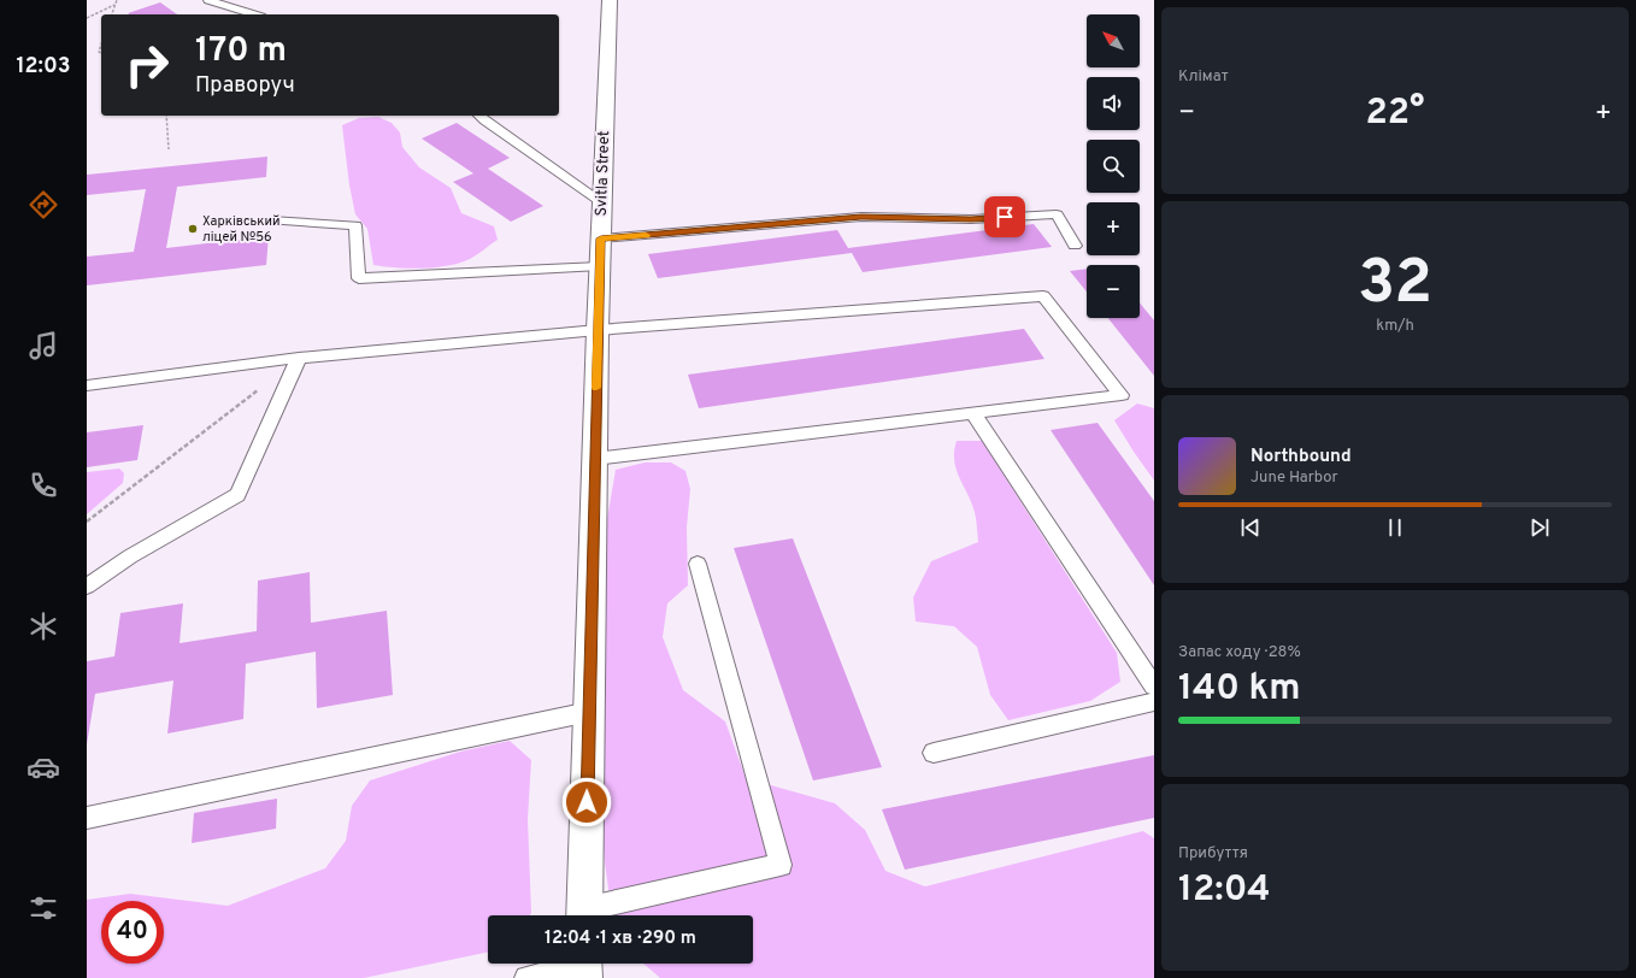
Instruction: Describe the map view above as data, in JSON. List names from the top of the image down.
{
  "streets": {
    "street": ["Svitla Street"]
  },
  "places": ["Харківський ліцей №56"],
  "north": "top left",
  "page": {
    "tabs": "12:03",
    "tile": [
      "Клімат",
      ["32", "km/h"],
      ["Запас ходу · 28%", "140 km"],
      ["Прибуття", "12:04"]
    ],
    "map_buttons": ["+", "−"],
    "turn": ["170 m", "Праворуч"],
    "heat": ["−", "22°", "+"],
    "song": ["Northbound", "June Harbor"],
    "limit": "40",
    "trip": "12:04 · 1 хв · 290 m"
  }
}
